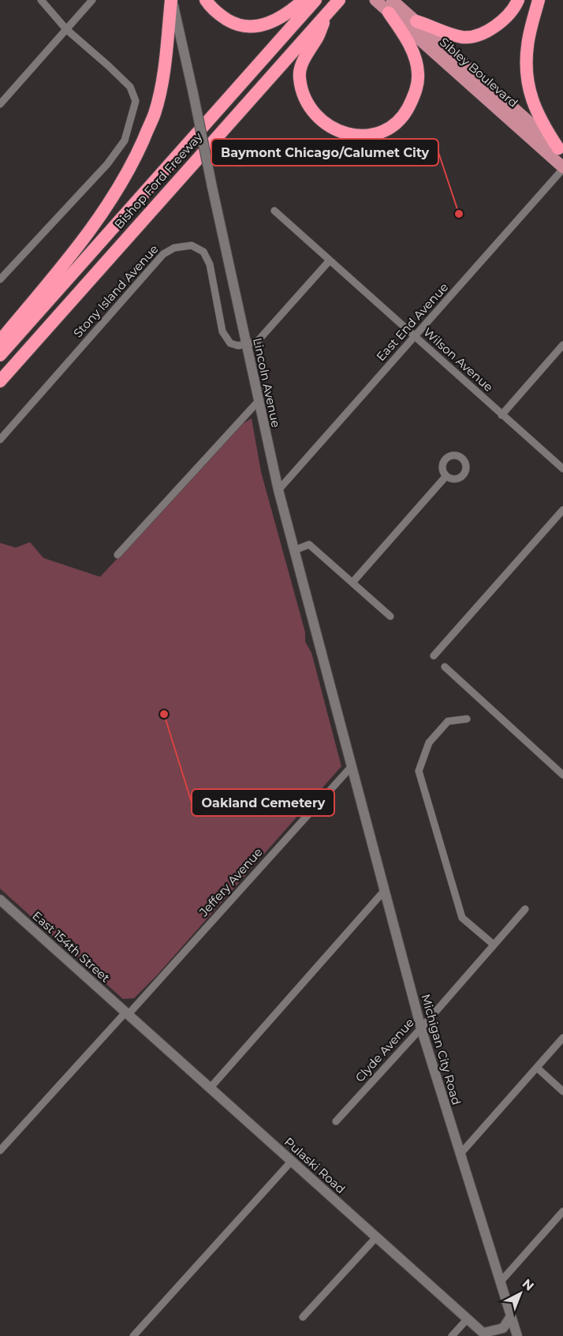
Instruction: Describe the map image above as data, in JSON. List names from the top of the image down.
{
  "streets": {
    "highway": ["Bishop Ford Freeway"],
    "main road": ["Sibley Boulevard"],
    "street": [
      "Stony Island Avenue",
      "East End Avenue",
      "Wilson Avenue",
      "Lincoln Avenue",
      "Jeffery Avenue",
      "East 154th Street",
      "Michigan City Road",
      "Clyde Avenue",
      "Pulaski Road"
    ]
  },
  "crossings": [
    ["Sibley Boulevard", "East End Avenue"],
    ["Stony Island Avenue", "Lincoln Avenue"],
    ["East End Avenue", "Wilson Avenue"],
    ["East End Avenue", "Lincoln Avenue"],
    ["Lincoln Avenue", "Jeffery Avenue"],
    ["Lincoln Avenue", "Michigan City Road"],
    ["Jeffery Avenue", "East 154th Street"],
    ["Jeffery Avenue", "Michigan City Road"],
    ["Jeffery Avenue", "Pulaski Road"],
    ["East 154th Street", "Pulaski Road"],
    ["Michigan City Road", "Clyde Avenue"]
  ],
  "places": ["Baymont Chicago/Calumet City", "Oakland Cemetery"],
  "north": "top right"
}
